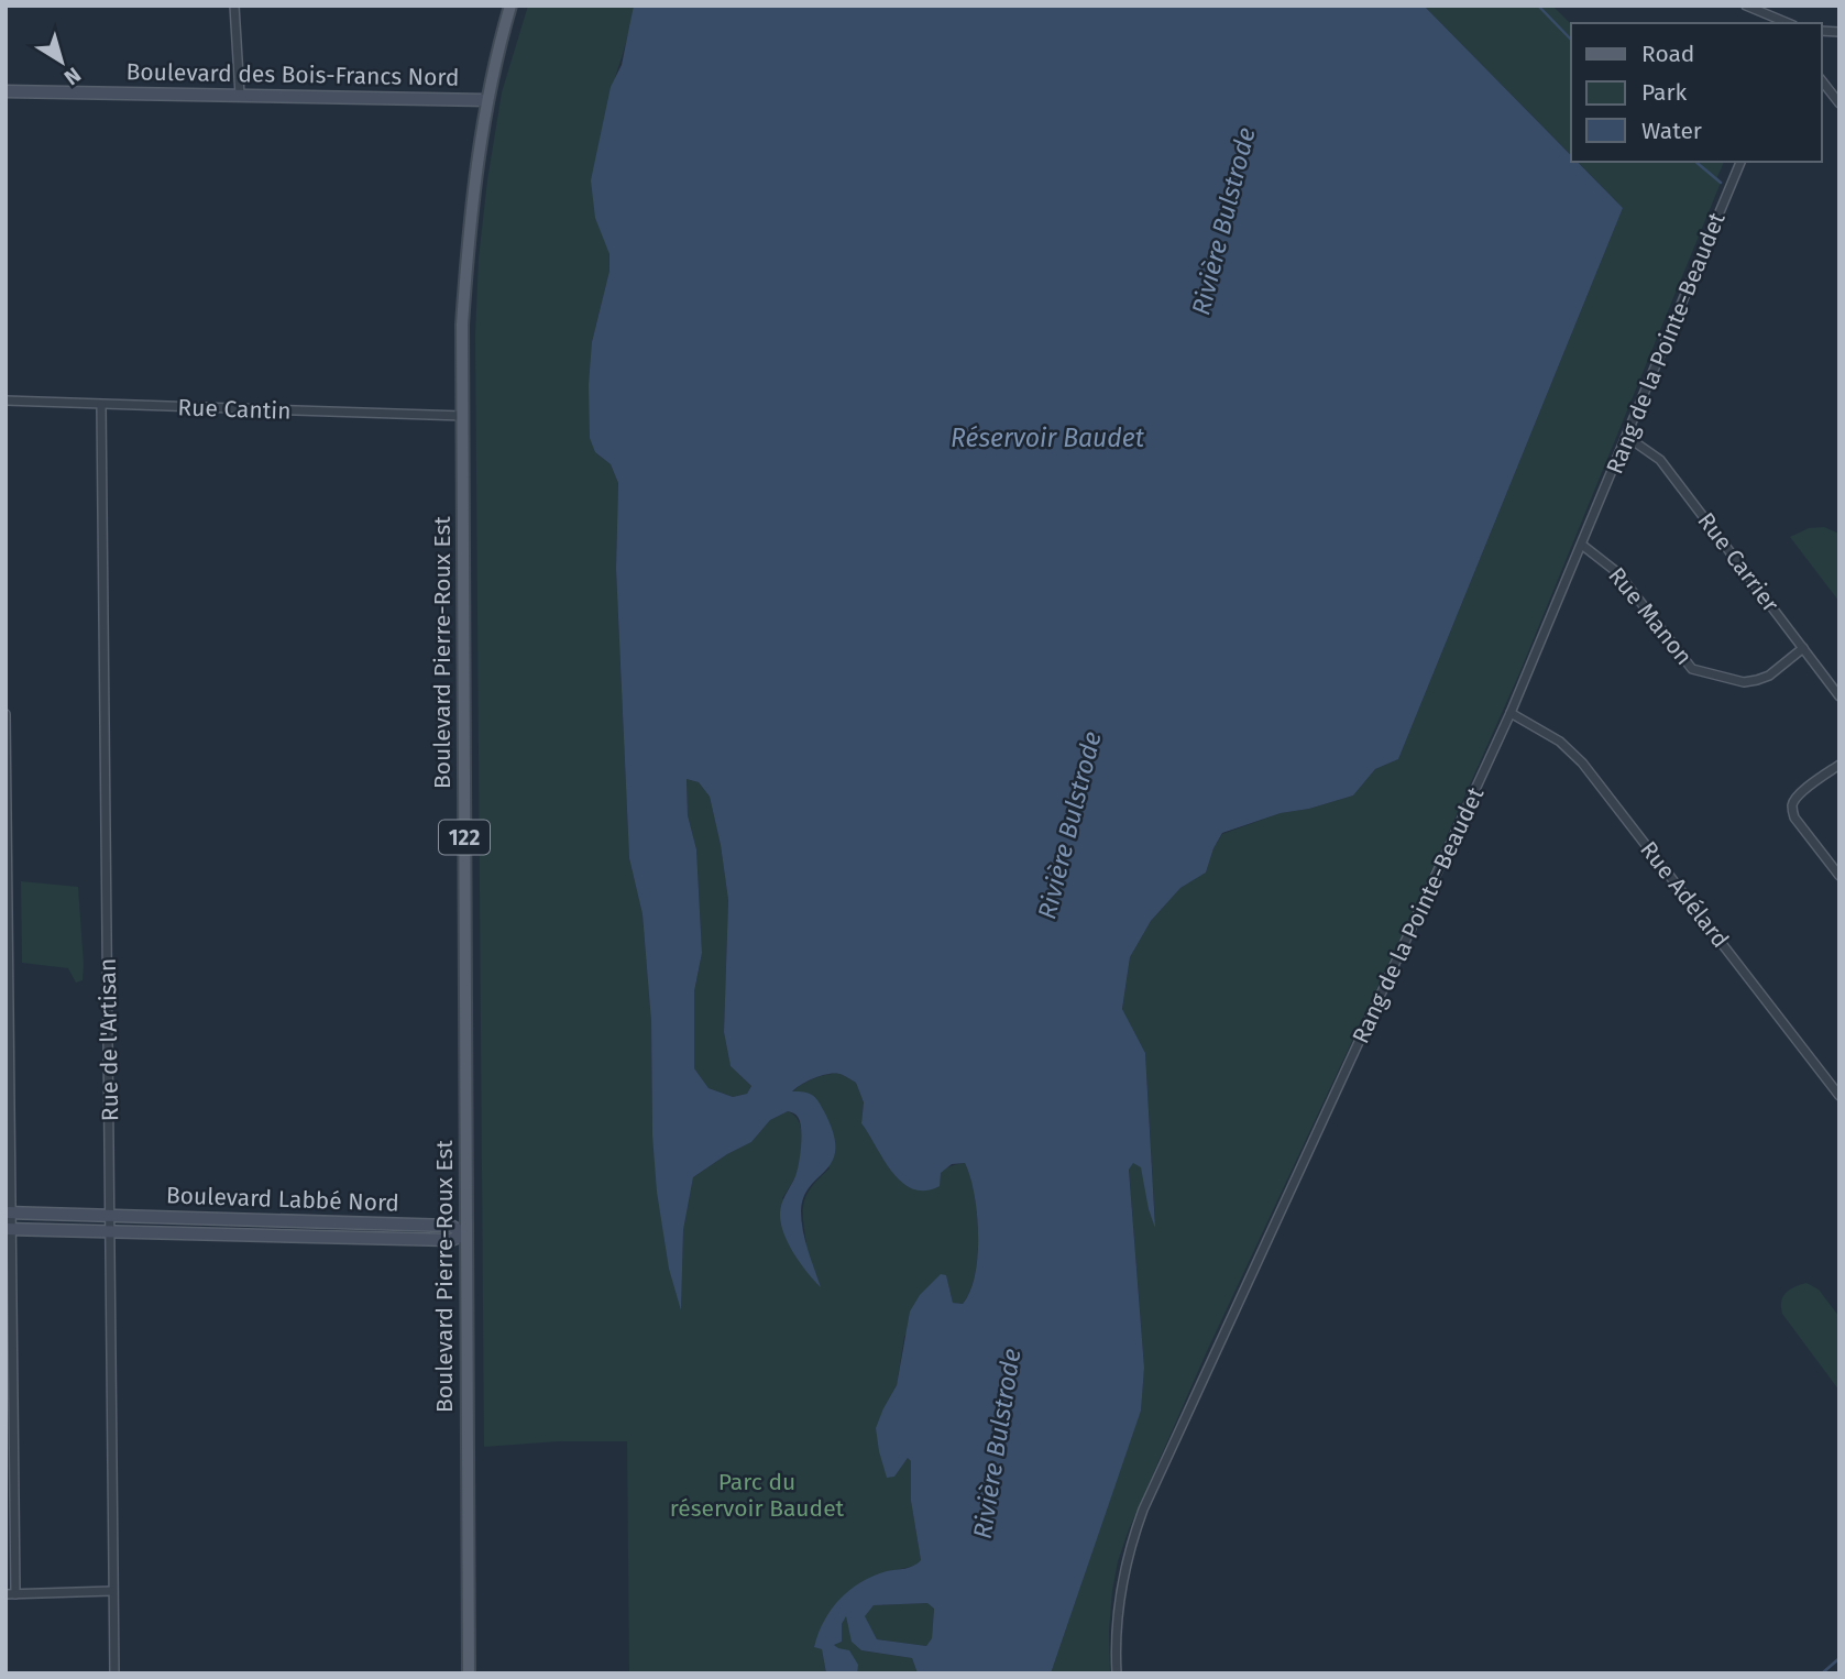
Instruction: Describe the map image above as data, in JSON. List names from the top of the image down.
{
  "streets": {
    "main road": [
      "Boulevard des Bois-Francs Nord",
      "Boulevard Pierre-Roux Est",
      "122",
      "Boulevard Labbé Nord"
    ],
    "street": [
      "Rang de la Pointe-Beaudet",
      "Rue Cantin",
      "Rue Carrier",
      "Rue Manon",
      "Rue Adélard",
      "Rue de l'Artisan"
    ]
  },
  "crossings": [
    ["Boulevard des Bois-Francs Nord", "Boulevard Pierre-Roux Est"],
    ["Rang de la Pointe-Beaudet", "Rue Carrier"],
    ["Rang de la Pointe-Beaudet", "Rue Manon"],
    ["Rang de la Pointe-Beaudet", "Rue Adélard"],
    ["Rue Cantin", "Boulevard Pierre-Roux Est"],
    ["Rue Cantin", "Rue de l'Artisan"],
    ["Rue Carrier", "Rue Manon"],
    ["Boulevard Pierre-Roux Est", "Boulevard Labbé Nord"],
    ["Rue de l'Artisan", "Boulevard Labbé Nord"]
  ],
  "water": ["Rivière Bulstrode", "Réservoir Baudet"],
  "parks": ["Parc du réservoir Baudet"],
  "legend": ["Road", "Park", "Water"],
  "north": "bottom right"
}
